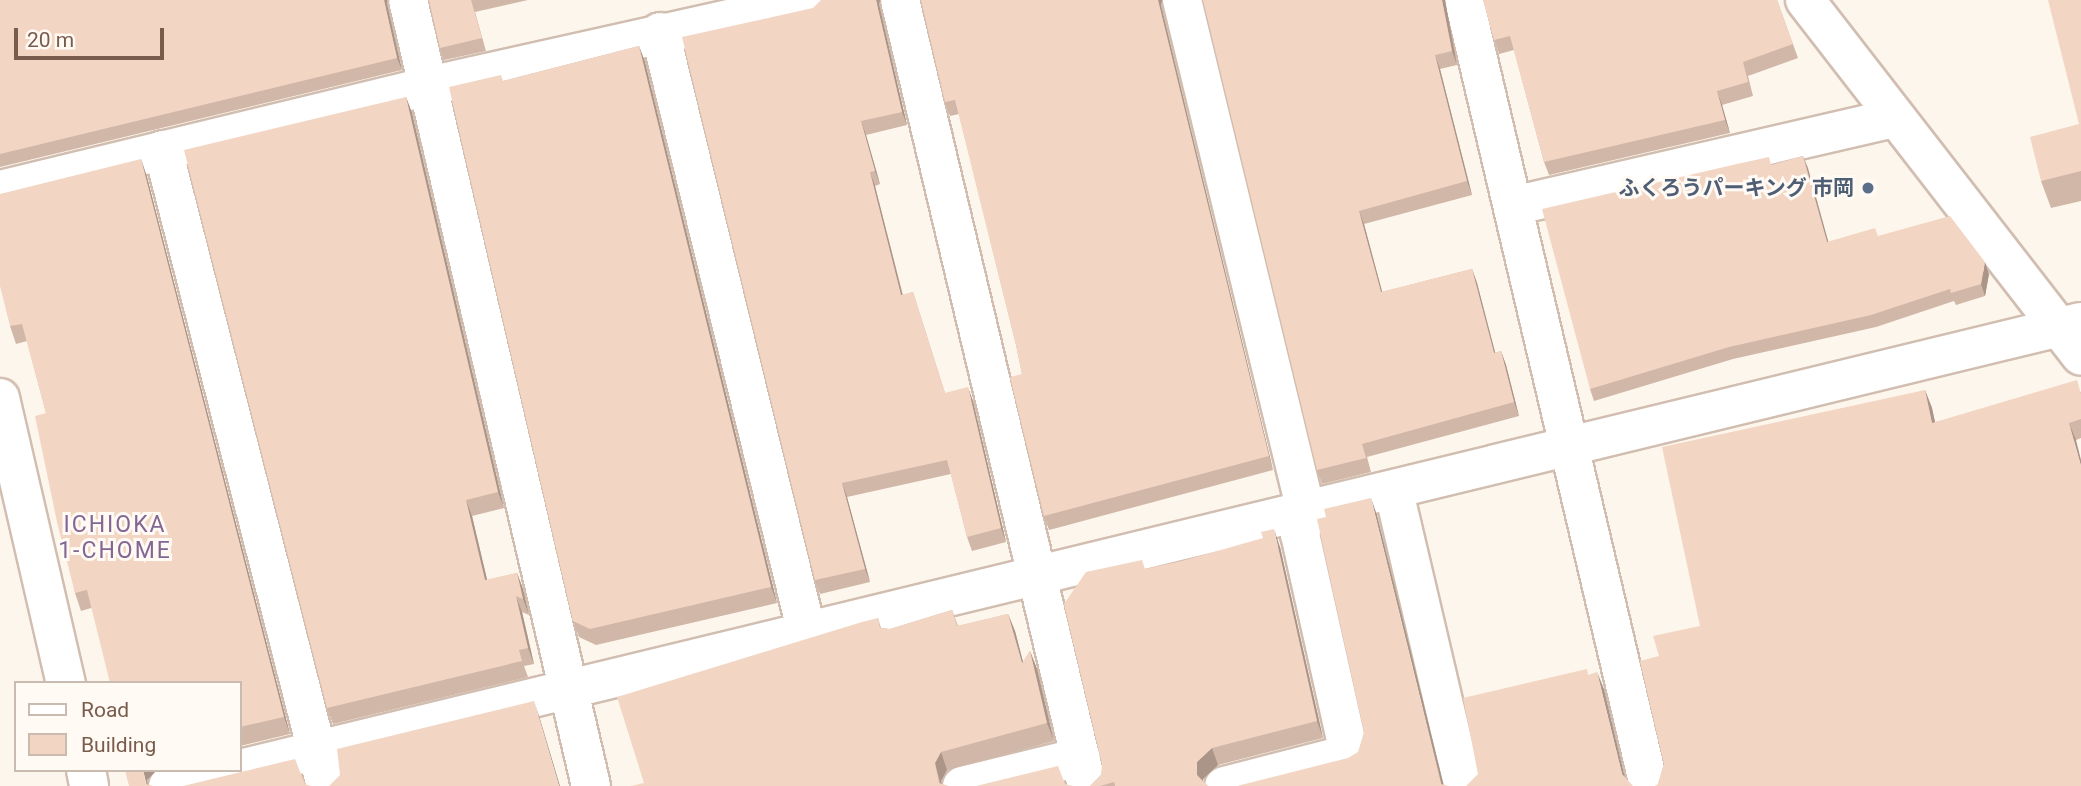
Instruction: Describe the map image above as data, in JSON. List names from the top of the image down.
{
  "districts": ["ICHIOKA 1-CHOME"],
  "places": ["ふくろうパーキング 市岡"],
  "legend": ["Road", "Building"],
  "scale_bar": "20 m"
}
